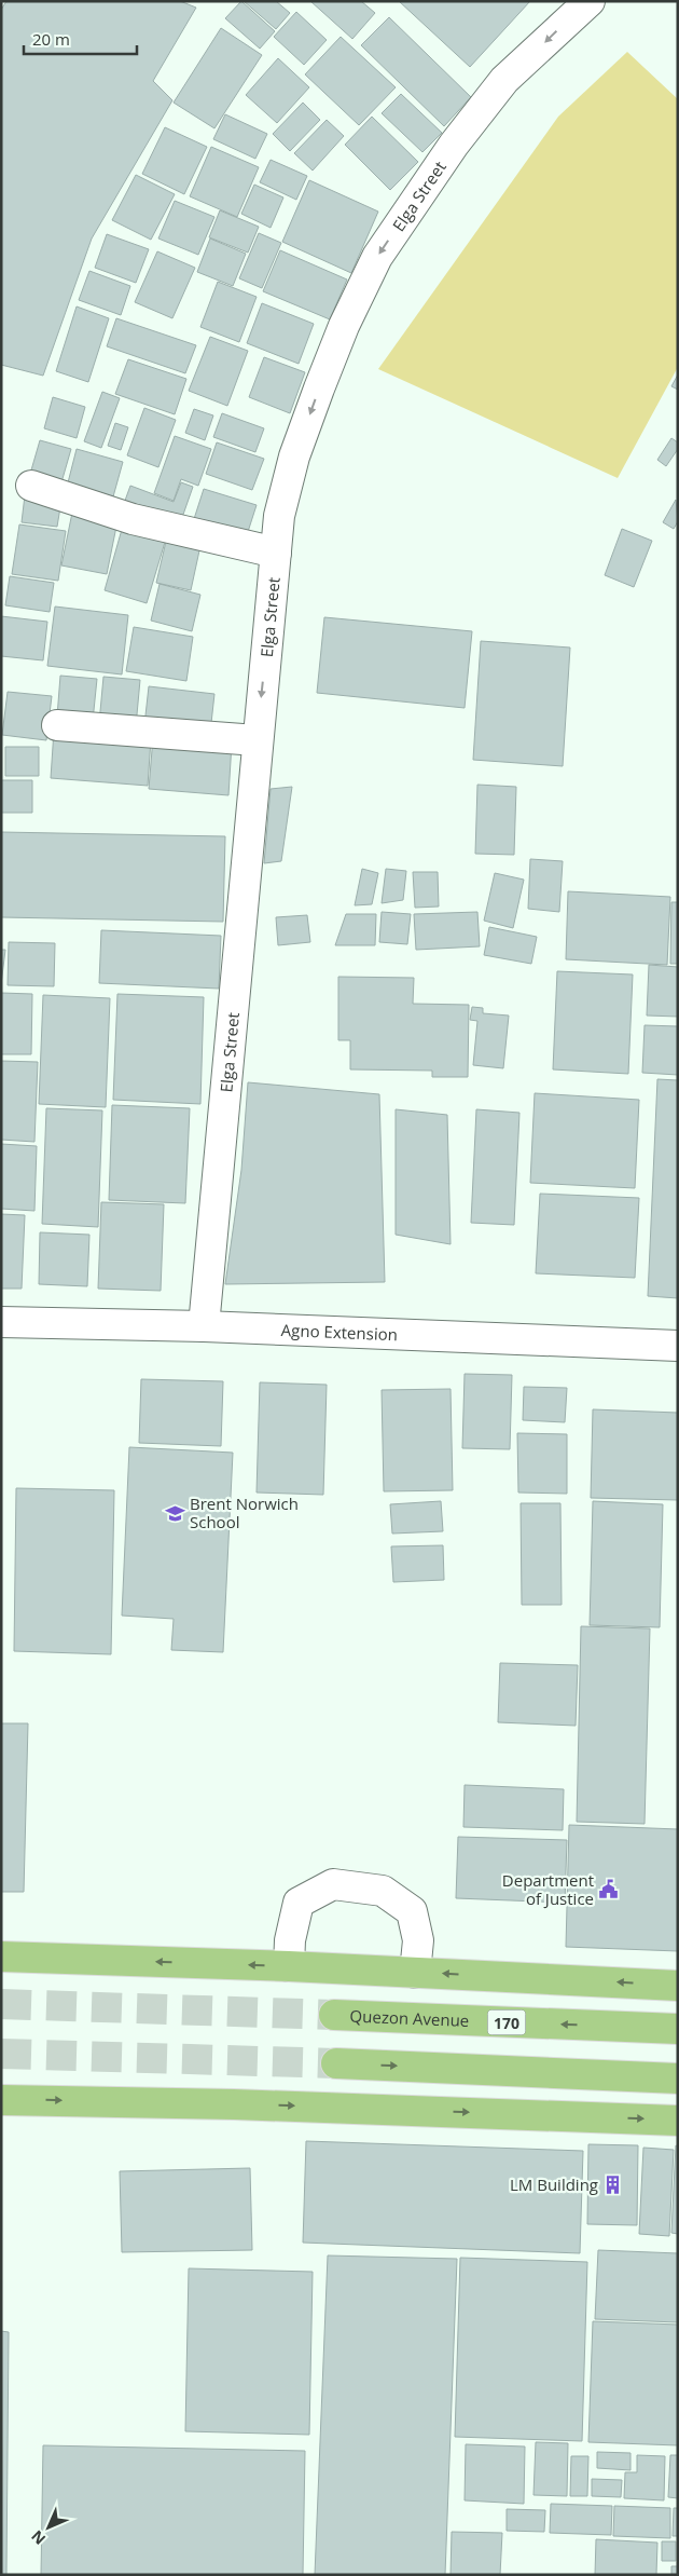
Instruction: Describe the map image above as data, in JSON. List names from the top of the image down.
{
  "streets": {
    "main road": ["Quezon Avenue", "170"],
    "street": ["Elga Street", "Agno Extension"]
  },
  "crossings": [
    ["Elga Street", "Agno Extension"]
  ],
  "one_way": ["Elga Street"],
  "places": {
    "school or university": ["Brent Norwich School"],
    "public building": ["Department of Justice"],
    "building": ["LM Building"]
  },
  "scale_bar": "20 m",
  "north": "bottom left"
}
